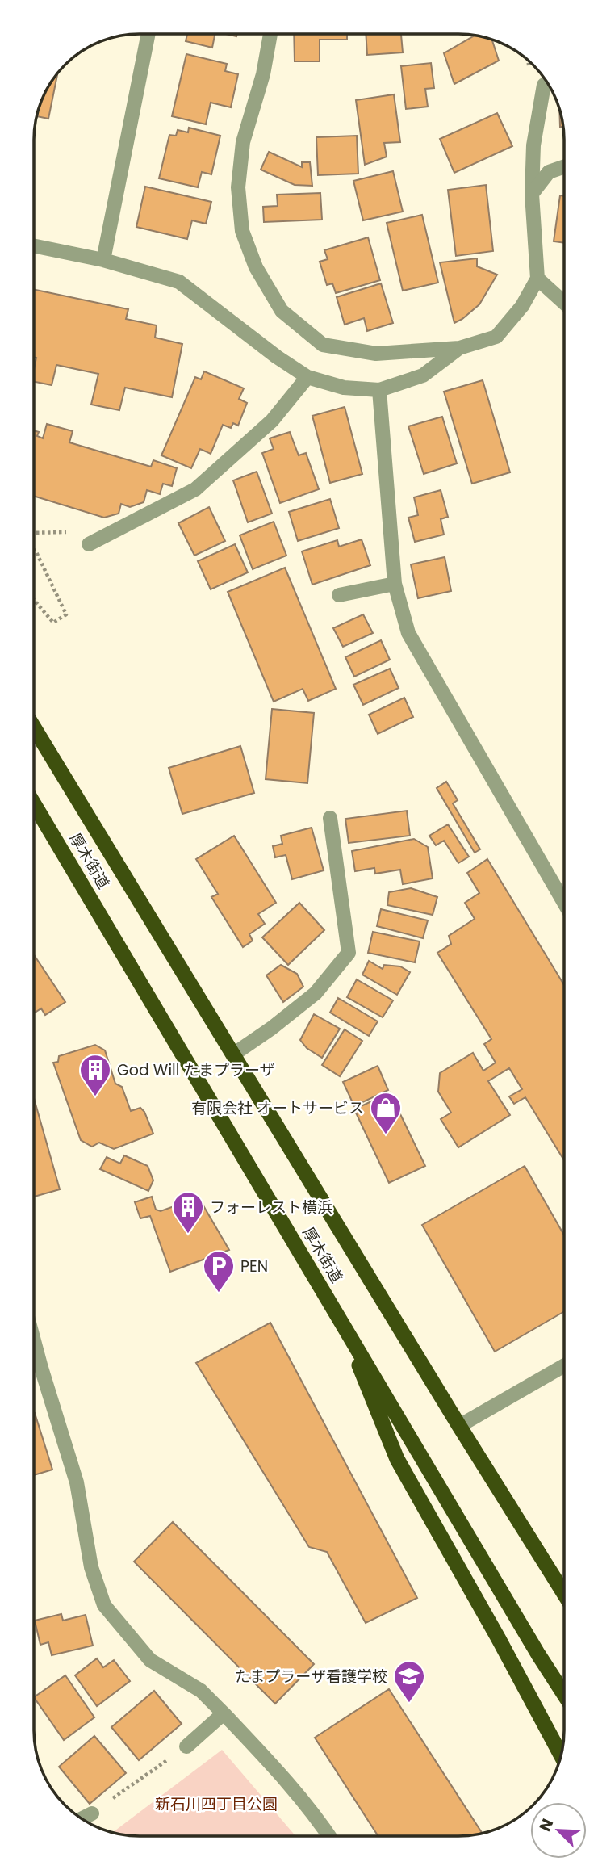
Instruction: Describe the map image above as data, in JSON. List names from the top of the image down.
{
  "streets": {
    "highway": ["厚木街道"]
  },
  "parks": ["新石川四丁目公園"],
  "places": {
    "building": ["God Will たまプラーザ", "フォーレスト横浜"],
    "shop": ["有限会社 オートサービス"],
    "parking": ["PEN"],
    "school or university": ["たまプラーザ看護学校"]
  },
  "north": "top left"
}
